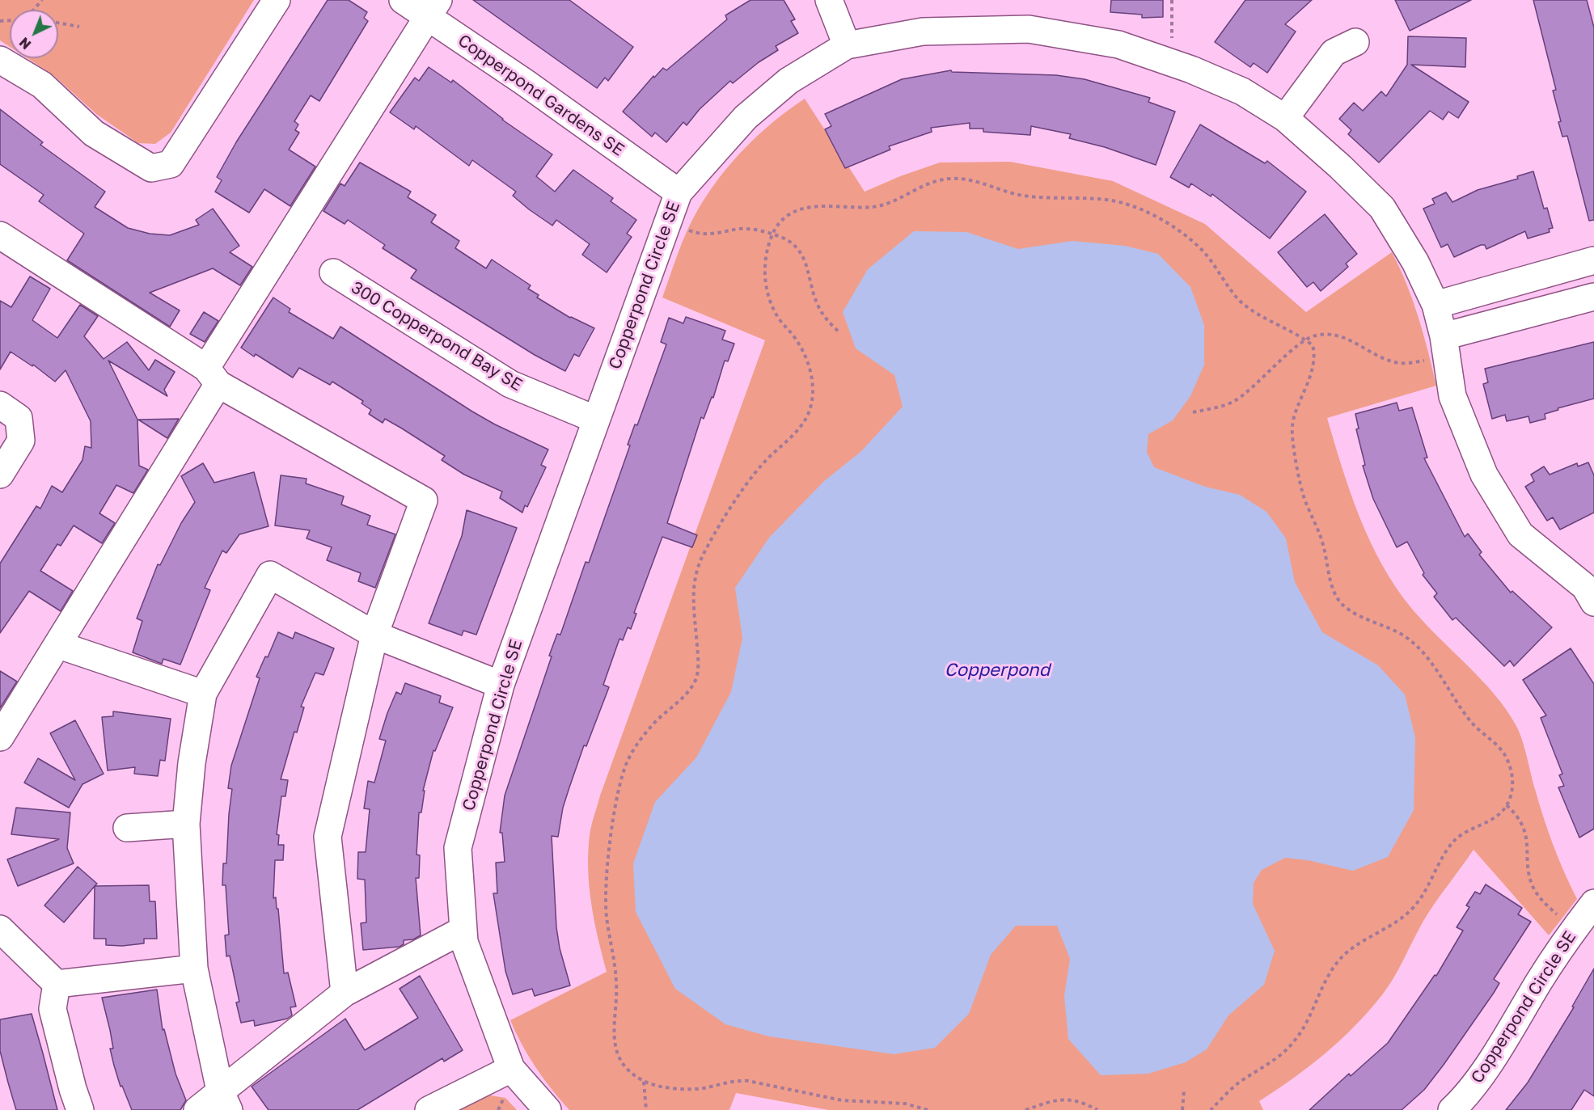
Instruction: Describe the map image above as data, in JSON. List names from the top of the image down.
{
  "streets": {
    "street": ["Copperpond Gardens SE", "Copperpond Circle SE", "300 Copperpond Bay SE"]
  },
  "crossings": [
    ["Copperpond Gardens SE", "Copperpond Circle SE"],
    ["Copperpond Circle SE", "300 Copperpond Bay SE"]
  ],
  "water": ["Copperpond"],
  "north": "bottom left"
}
